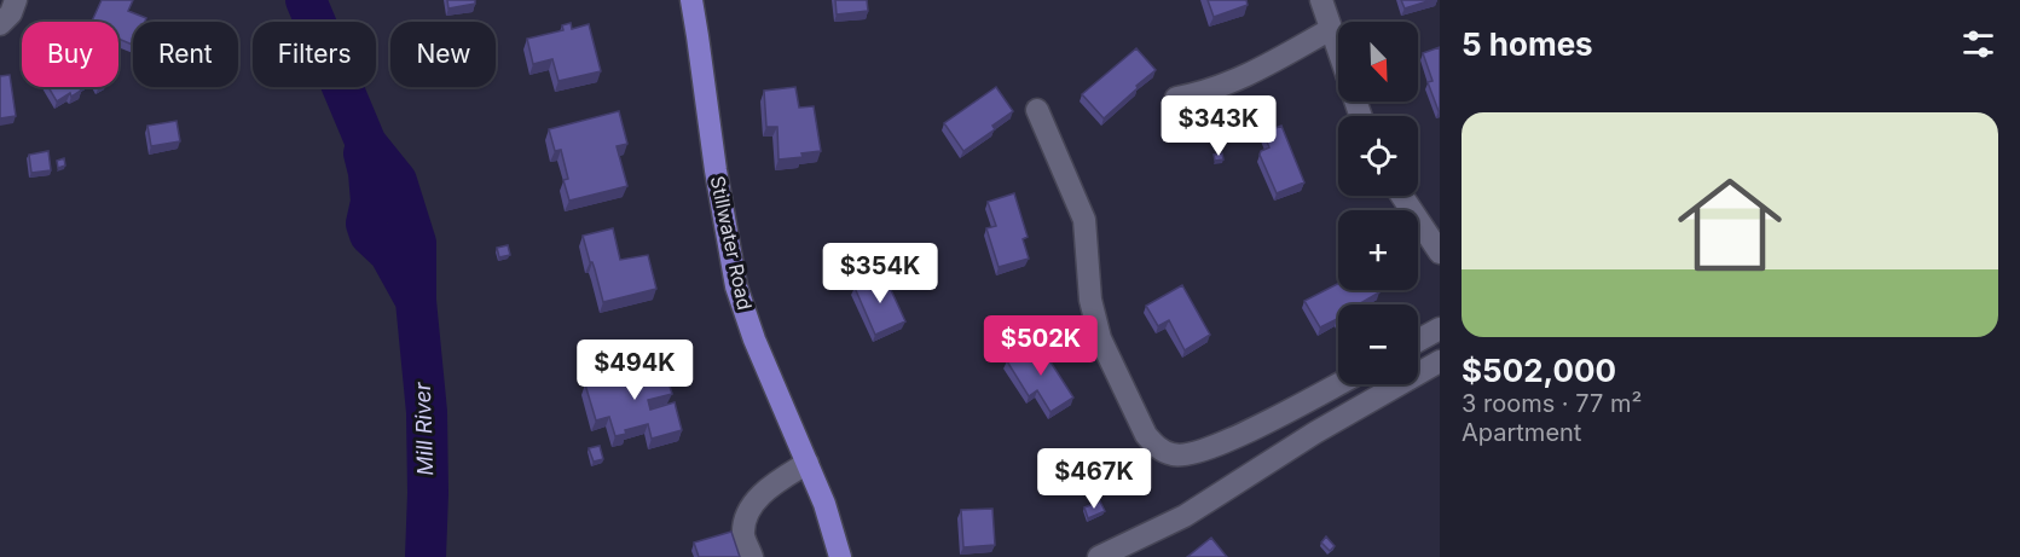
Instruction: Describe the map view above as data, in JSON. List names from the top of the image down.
{
  "streets": {
    "main road": ["Stillwater Road"]
  },
  "water": ["Mill River"],
  "north": "bottom right",
  "page": {
    "heading": "5 homes",
    "map_buttons": ["+", "−"],
    "chip": [
      "Buy",
      "Rent",
      "Filters",
      "New"
    ],
    "list": [
      {
        "name": "$502,000",
        "note": "3 rooms · 77 m² · Apartment"
      }
    ],
    "price": [
      "$343K",
      "$354K",
      "$502K",
      "$494K",
      "$467K"
    ]
  }
}
